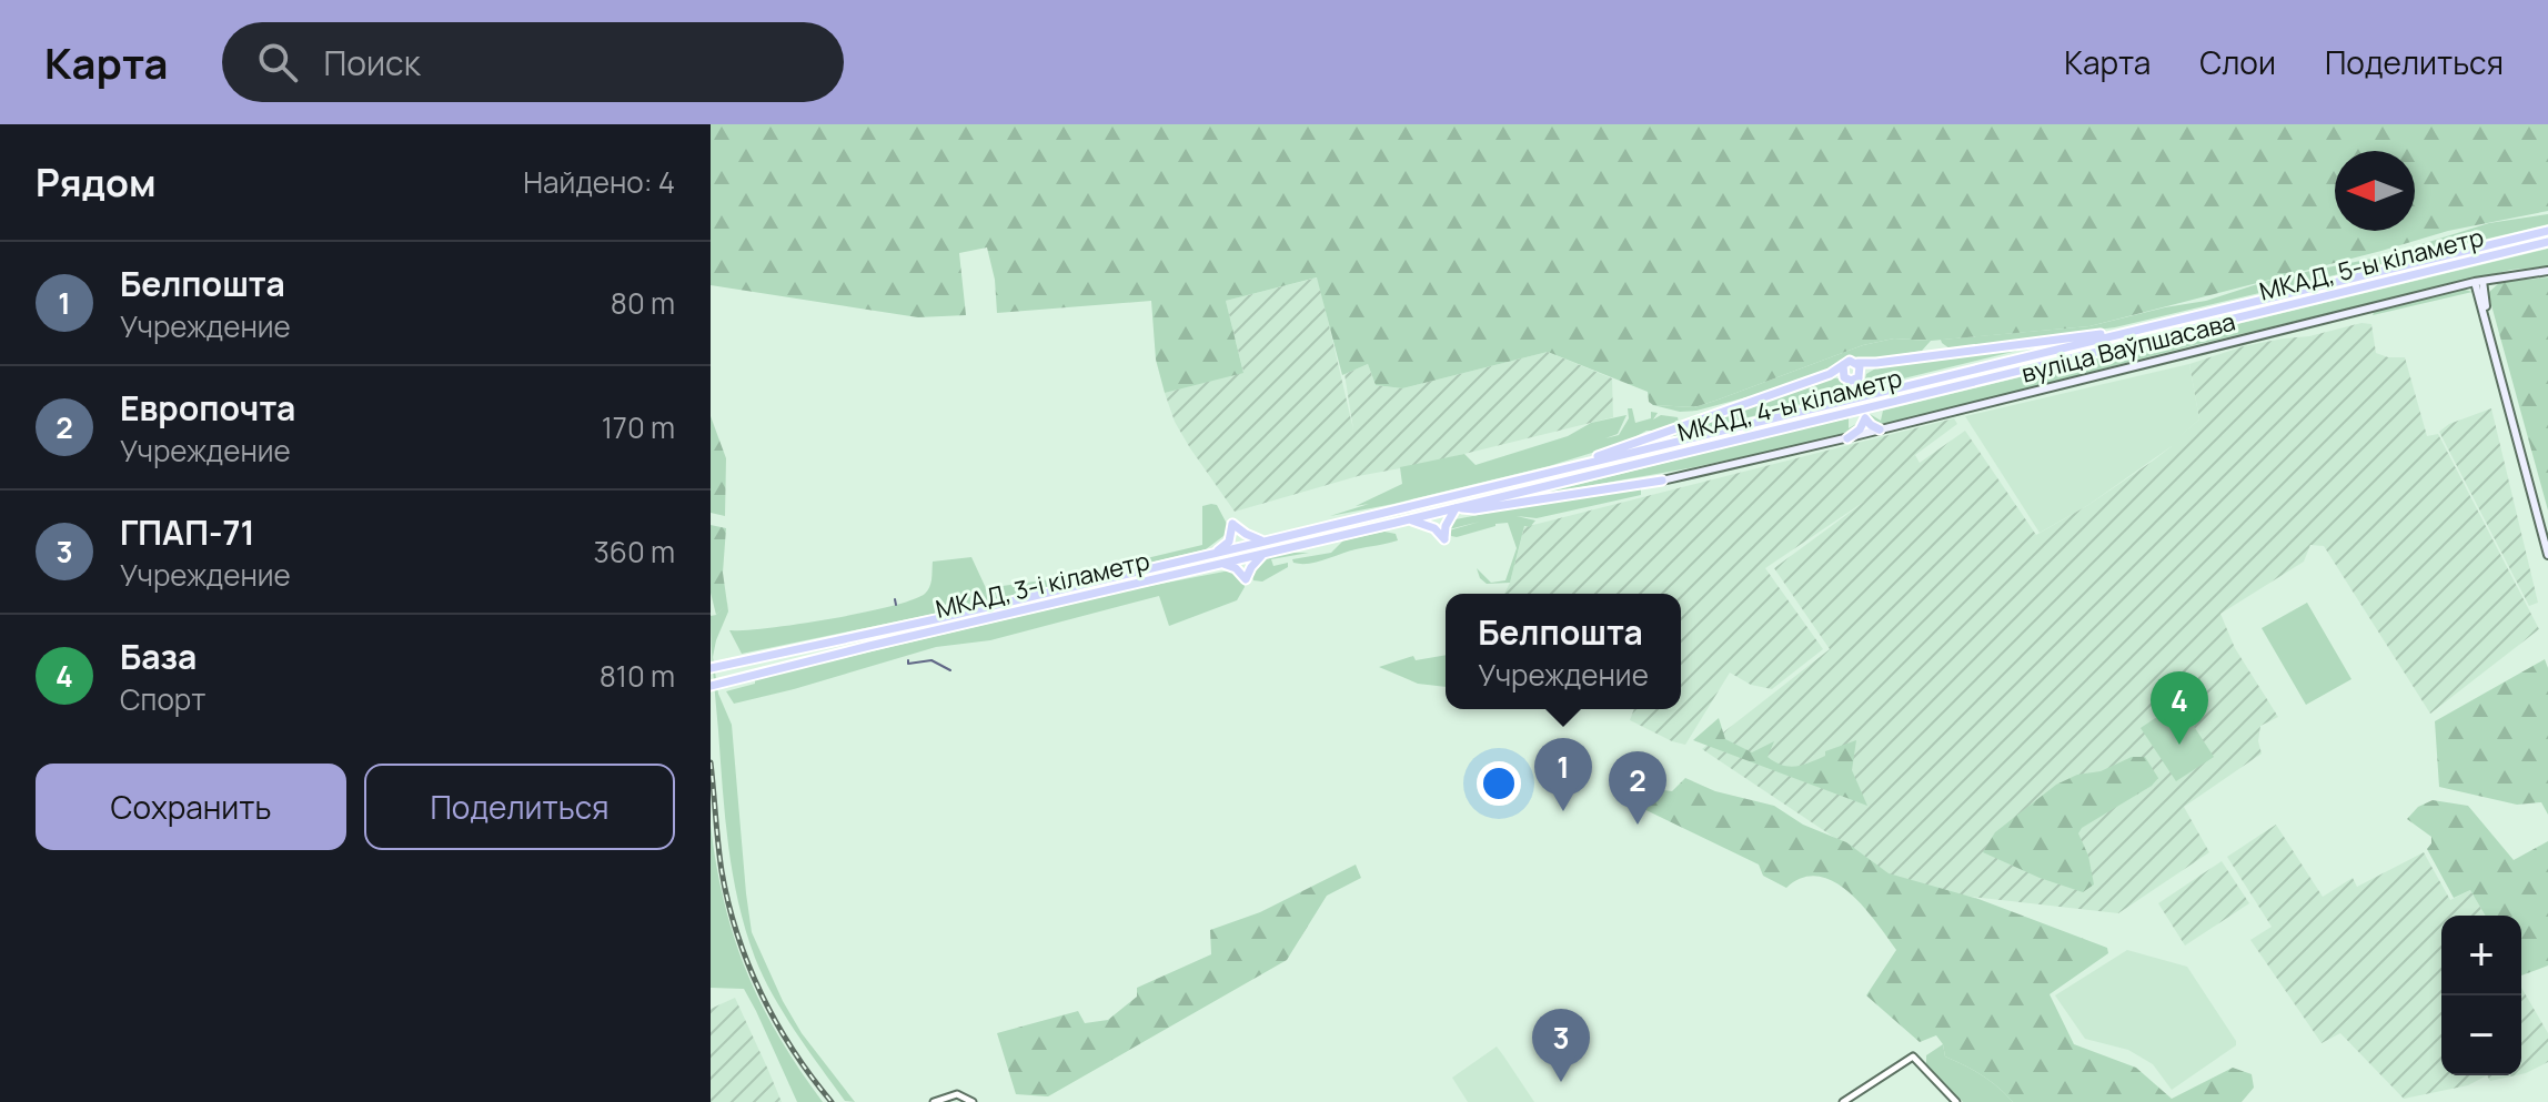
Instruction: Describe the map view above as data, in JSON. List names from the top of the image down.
{
  "streets": {
    "highway": ["МКАД, 5-ы кіламетр", "МКАД, 4-ы кіламетр", "МКАД, 3-і кіламетр"],
    "main road": ["вуліца Ваўпшасава"]
  },
  "crossings": [
    ["МКАД, 5-ы кіламетр", "МКАД, 4-ы кіламетр"],
    ["МКАД, 4-ы кіламетр", "МКАД, 3-і кіламетр"]
  ],
  "north": "left",
  "page": {
    "header": "Карта",
    "search": "Поиск",
    "nav": ["Карта", "Слои", "Поделиться"],
    "heading": ["Рядом", "Найдено: 4"],
    "list": [
      {
        "mark": "1",
        "name": "Белпошта",
        "note": "Учреждение",
        "value": "80 m"
      },
      {
        "mark": "2",
        "name": "Европочта",
        "note": "Учреждение",
        "value": "170 m"
      },
      {
        "mark": "3",
        "name": "ГПАП-71",
        "note": "Учреждение",
        "value": "360 m"
      },
      {
        "mark": "4",
        "name": "База",
        "note": "Спорт",
        "value": "810 m"
      }
    ],
    "popup": ["Белпошта", "Учреждение"],
    "pins": [
      "4",
      "1",
      "2",
      "3"
    ],
    "buttons": ["Сохранить", "Поделиться"],
    "map_buttons": ["+", "−"]
  }
}
